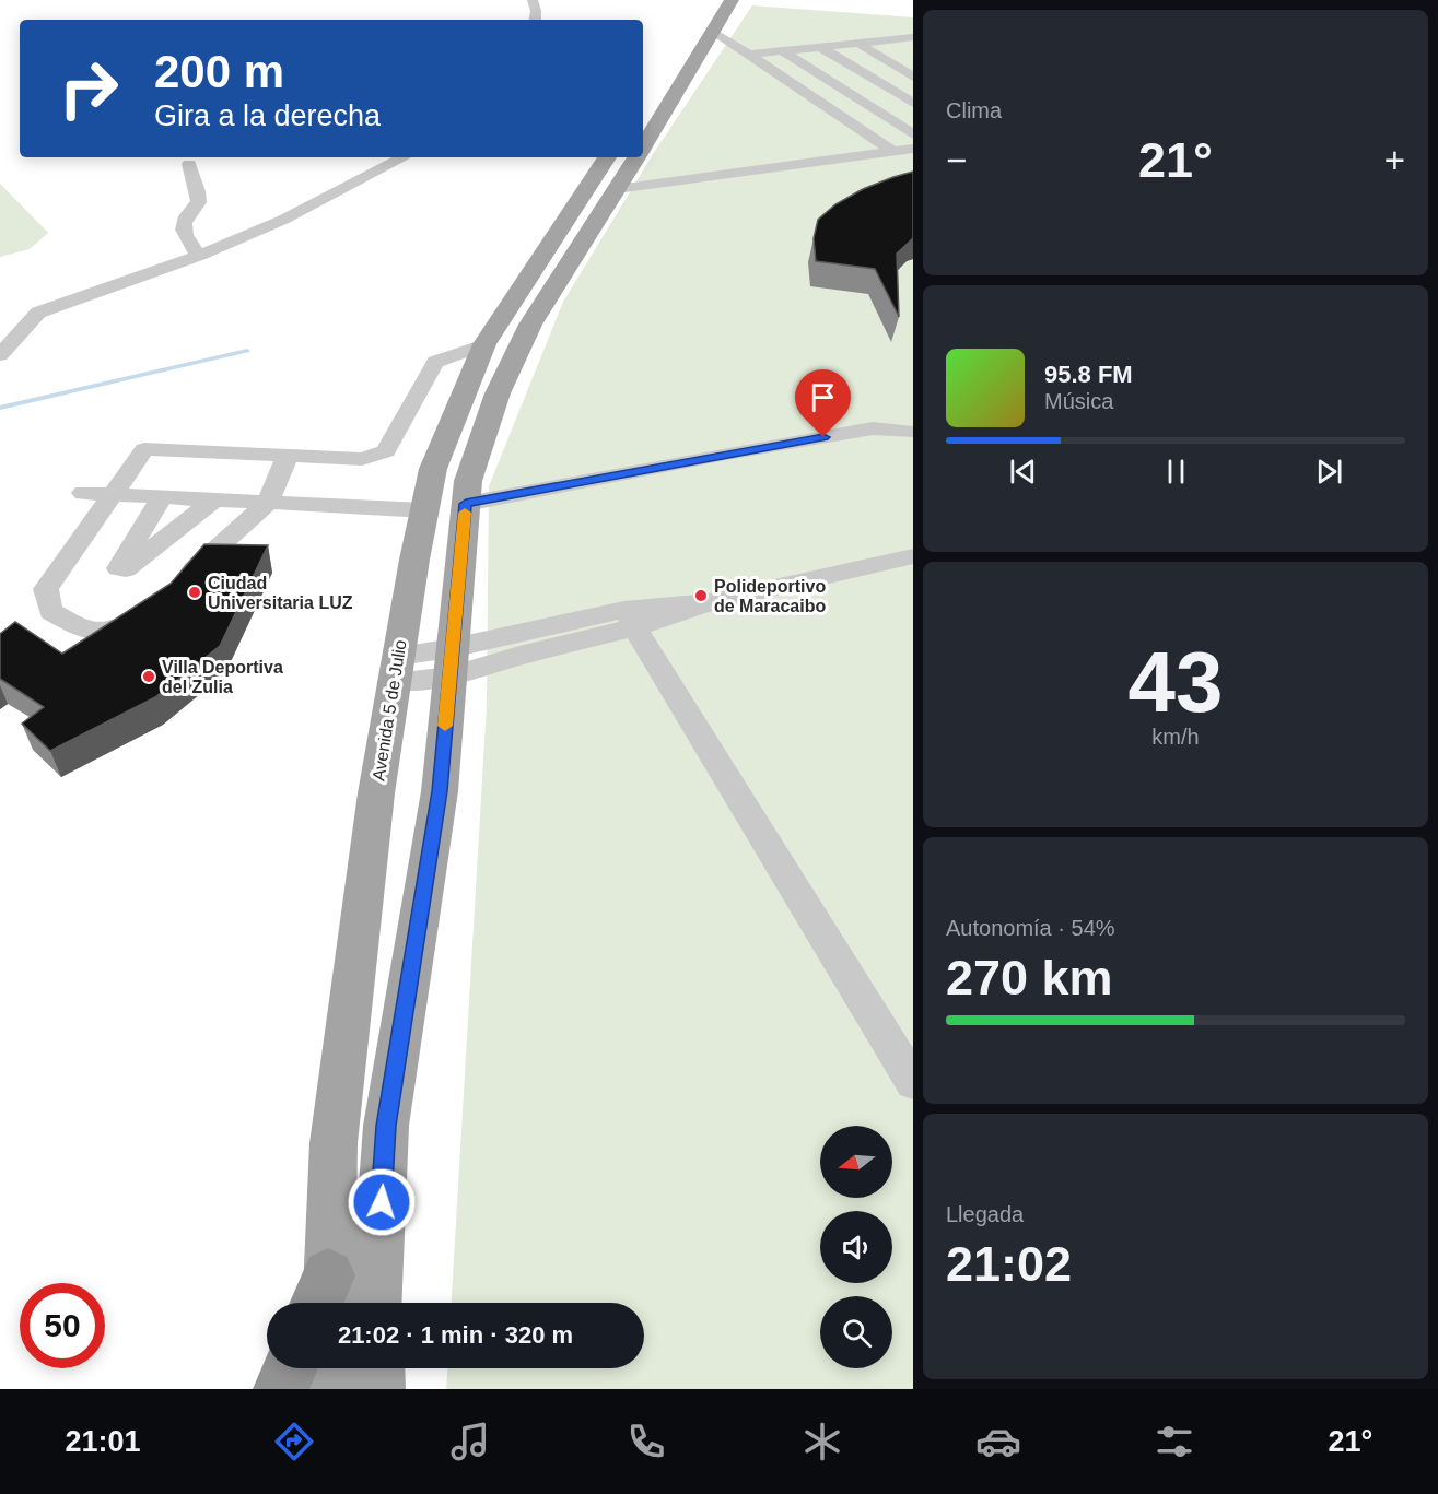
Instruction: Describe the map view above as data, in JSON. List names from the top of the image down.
{
  "streets": {
    "main road": ["Avenida 5 de Julio"]
  },
  "places": ["Ciudad Universitaria LUZ", "Polideportivo de Maracaibo", "Villa Deportiva del Zulia"],
  "north": "left",
  "page": {
    "tile": [
      "Clima",
      ["43", "km/h"],
      ["Autonomía · 54%", "270 km"],
      ["Llegada", "21:02"]
    ],
    "turn": ["200 m", "Gira a la derecha"],
    "heat": ["−", "21°", "+"],
    "song": ["95.8 FM", "Música"],
    "limit": "50",
    "trip": "21:02 · 1 min · 320 m",
    "tabs": ["21:01", "21°"]
  }
}
